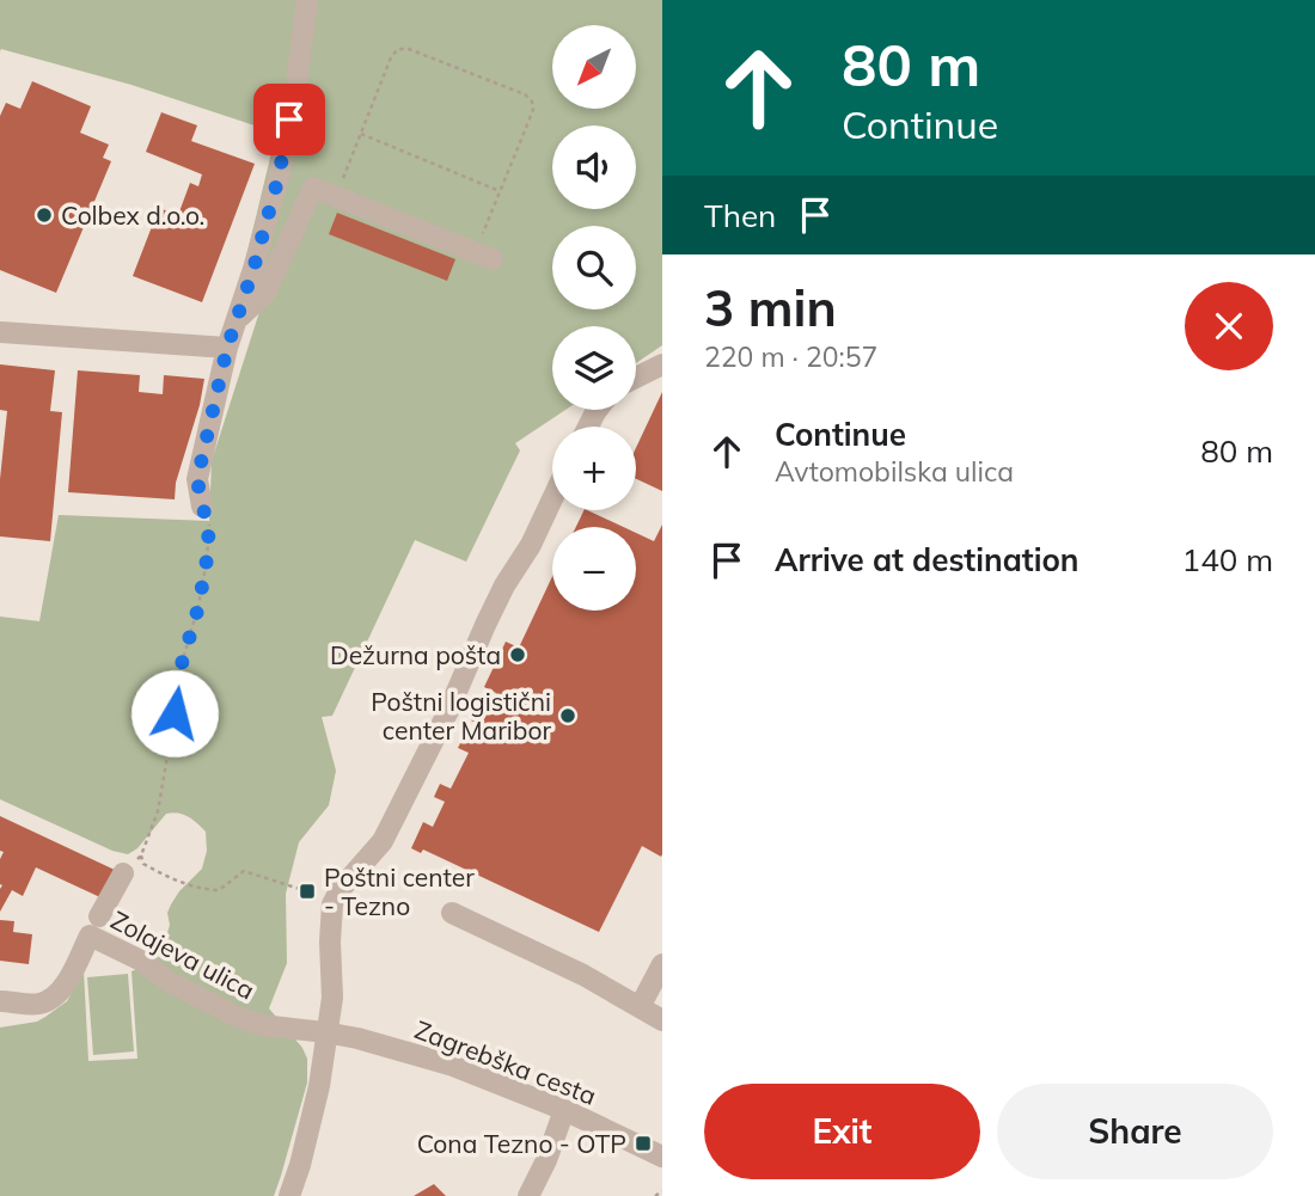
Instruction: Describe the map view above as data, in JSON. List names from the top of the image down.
{
  "streets": {
    "street": ["Zolajeva ulica", "Zagrebška cesta"]
  },
  "crossings": [
    ["Zolajeva ulica", "Zagrebška cesta"]
  ],
  "places": {
    "other": ["Colbex d.o.o.", "Dežurna pošta", "Poštni logistični center Maribor"],
    "transit": ["Poštni center - Tezno", "Cona Tezno - OTP"]
  },
  "north": "bottom left",
  "page": {
    "turn": ["80 m", "Continue"],
    "map_buttons": ["+", "−"],
    "then": "Then",
    "heading": ["3 min", "220 m · 20:57"],
    "list": [
      {
        "name": "Continue",
        "note": "Avtomobilska ulica",
        "value": "80 m"
      },
      {
        "name": "Arrive at destination",
        "value": "140 m"
      }
    ],
    "buttons": ["Exit", "Share"]
  }
}
